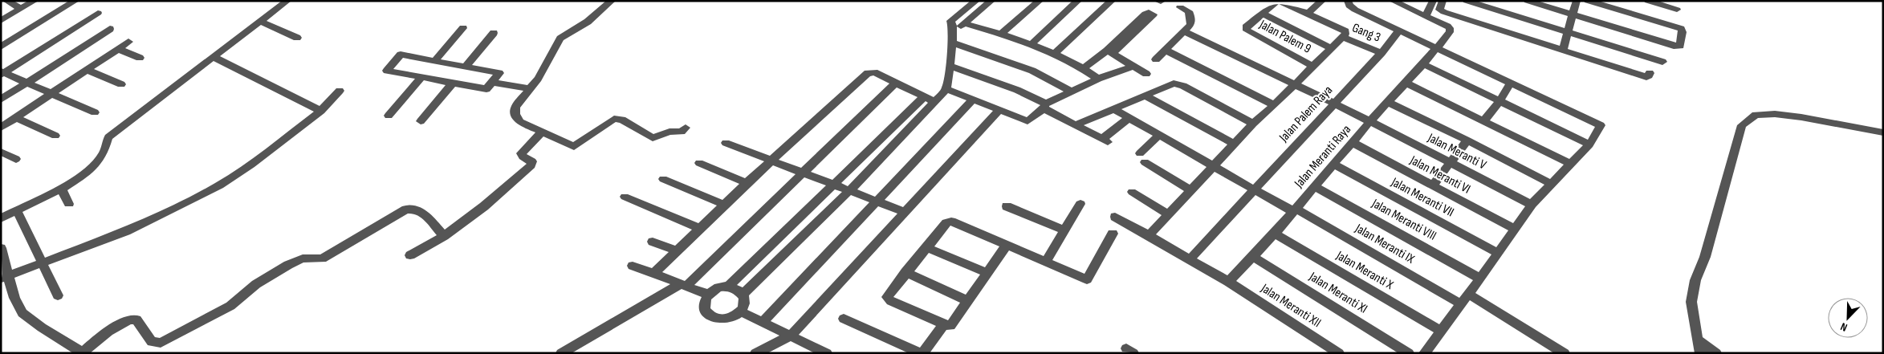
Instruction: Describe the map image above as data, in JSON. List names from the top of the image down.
{
  "streets": {
    "street": [
      "Gang 3",
      "Jalan Palem 9",
      "Jalan Palem Raya",
      "Jalan Meranti V",
      "Jalan Meranti Raya",
      "Jalan Meranti VI",
      "Jalan Meranti VII",
      "Jalan Meranti VIII",
      "Jalan Meranti IX",
      "Jalan Meranti X",
      "Jalan Meranti XI",
      "Jalan Meranti XII"
    ]
  },
  "crossings": [
    ["Gang 3", "Jalan Palem Raya"],
    ["Jalan Palem Raya", "Jalan Meranti V"],
    ["Jalan Palem Raya", "Jalan Meranti IX"],
    ["Jalan Palem Raya", "Jalan Meranti XII"],
    ["Jalan Meranti V", "Jalan Meranti Raya"],
    ["Jalan Meranti Raya", "Jalan Meranti VI"],
    ["Jalan Meranti Raya", "Jalan Meranti VII"],
    ["Jalan Meranti Raya", "Jalan Meranti VIII"],
    ["Jalan Meranti Raya", "Jalan Meranti IX"],
    ["Jalan Meranti Raya", "Jalan Meranti X"],
    ["Jalan Meranti Raya", "Jalan Meranti XI"],
    ["Jalan Meranti Raya", "Jalan Meranti XII"]
  ],
  "north": "bottom left"
}
